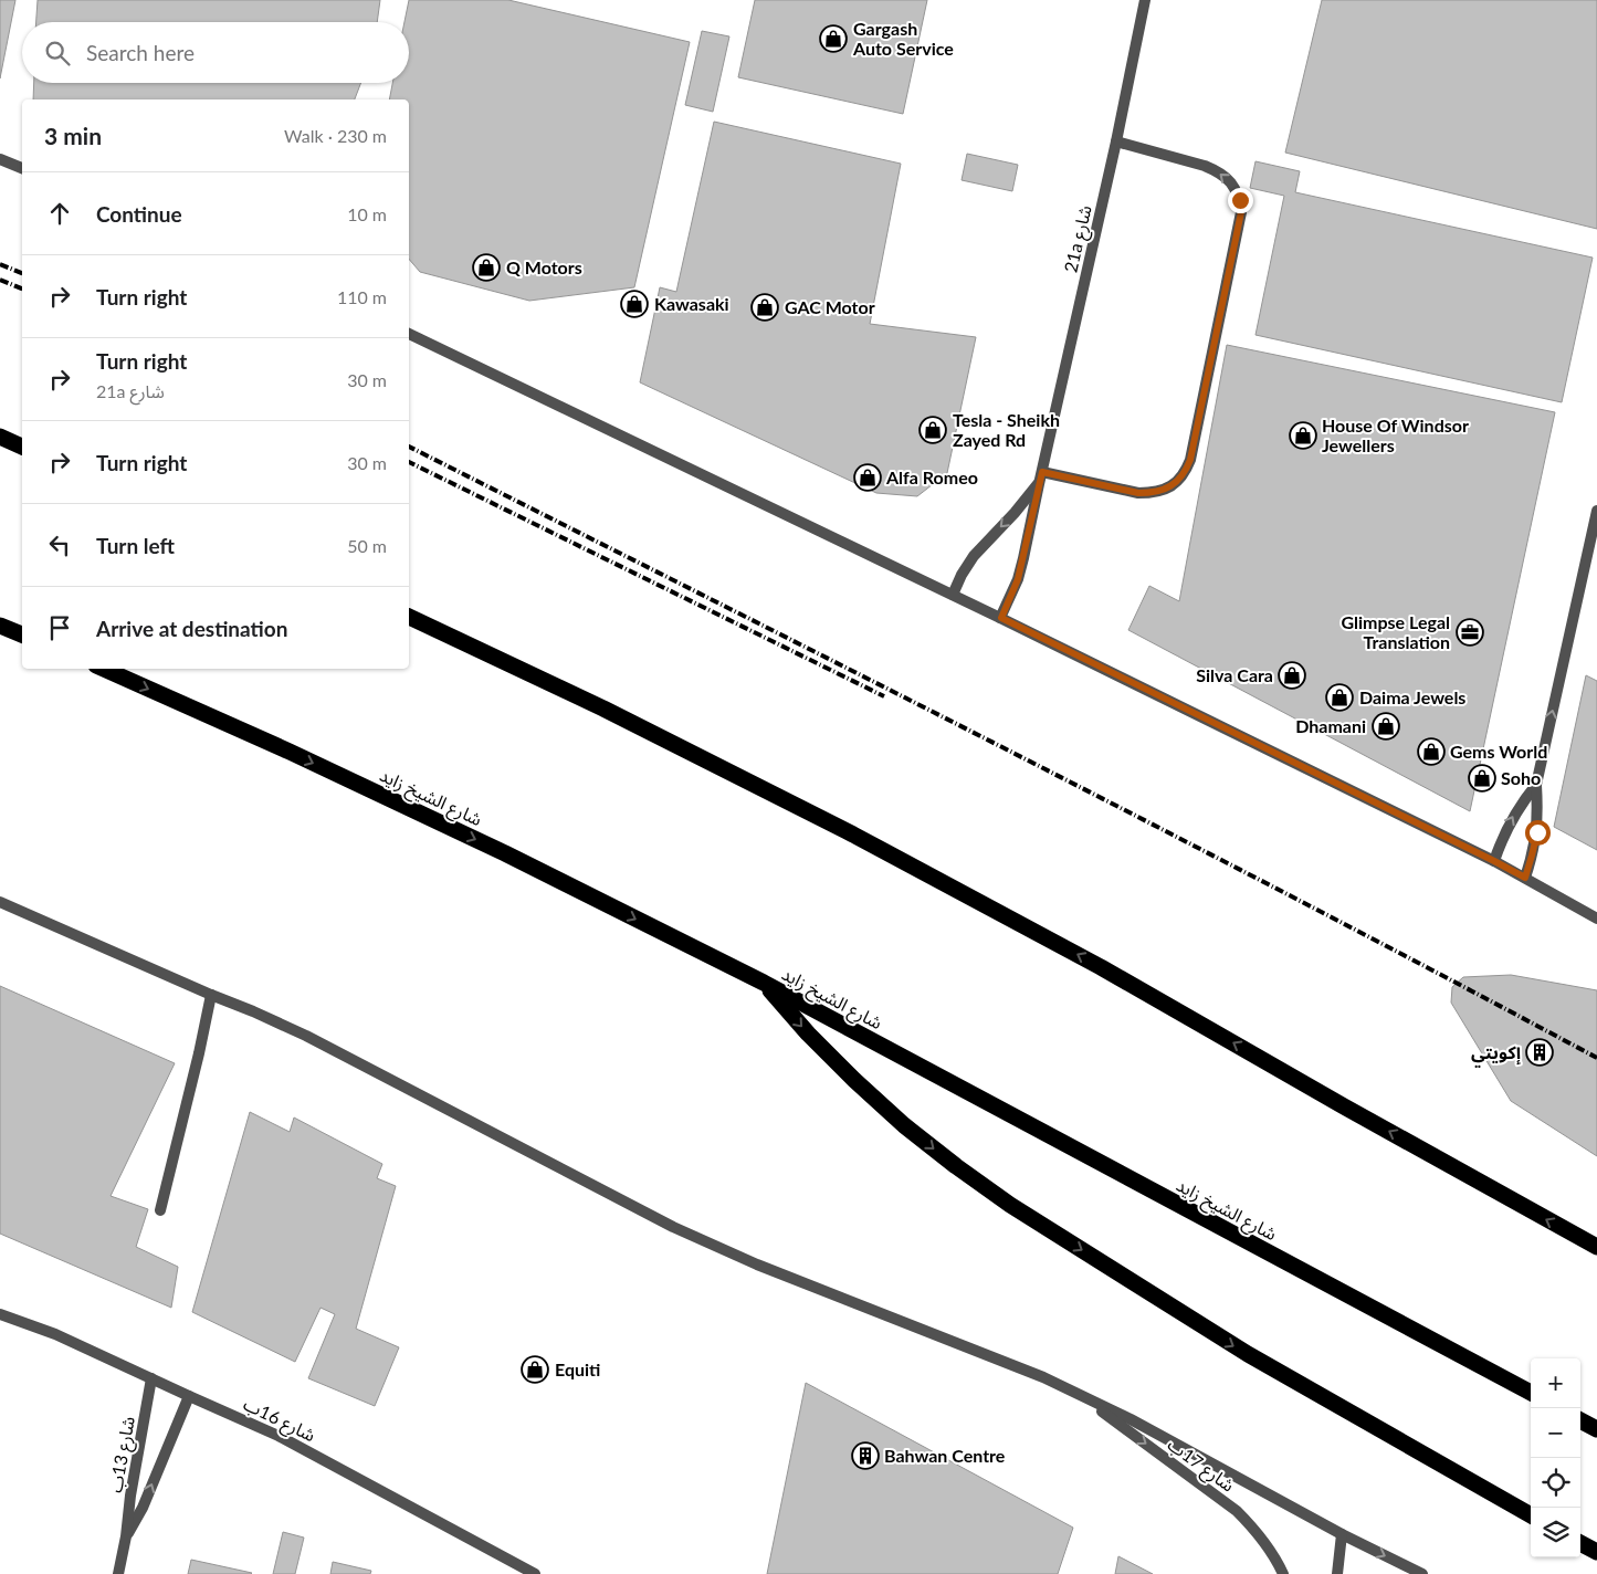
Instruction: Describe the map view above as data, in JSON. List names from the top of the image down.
{
  "streets": {
    "highway": ["شارع الشيخ زايد"],
    "street": [
      "21a شارع",
      "شارع 16ب",
      "شارع 13ب",
      "شارع 17ب"
    ]
  },
  "crossings": [
    ["شارع 16ب", "شارع 13ب"]
  ],
  "one_way": ["شارع الشيخ زايد"],
  "places": {
    "shop": [
      "Gargash Auto Service",
      "Q Motors",
      "Kawasaki",
      "GAC Motor",
      "Tesla - Sheikh Zayed Rd",
      "House Of Windsor Jewellers",
      "Alfa Romeo",
      "Silva Cara",
      "Daima Jewels",
      "Dhamani",
      "Gems World",
      "Soho",
      "Equiti"
    ],
    "office": ["Glimpse Legal Translation"],
    "building": ["إكويتي", "Bahwan Centre"]
  },
  "page": {
    "search": "Search here",
    "heading": ["3 min", "Walk · 230 m"],
    "list": [
      ["Continue", "10 m"],
      ["Turn right", "110 m"],
      ["Turn right", "21a شارع", "30 m"],
      ["Turn right", "30 m"],
      ["Turn left", "50 m"],
      "Arrive at destination"
    ],
    "map_buttons": ["+", "−"]
  }
}
